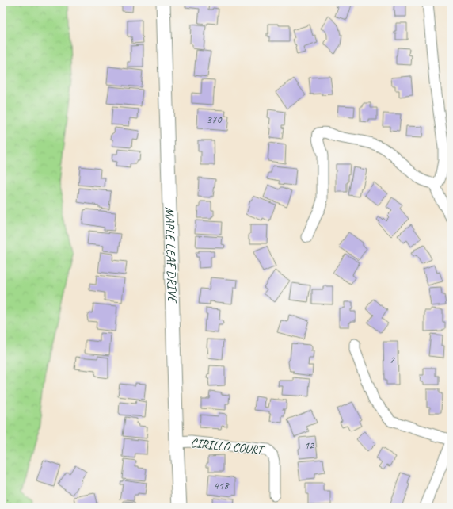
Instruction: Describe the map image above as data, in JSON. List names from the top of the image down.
{
  "streets": {
    "street": ["MAPLE LEAF DRIVE", "CIRILLO COURT"]
  },
  "crossings": [
    ["MAPLE LEAF DRIVE", "CIRILLO COURT"]
  ],
  "house_numbers": [
    "370",
    "2",
    "12",
    "418"
  ]
}
